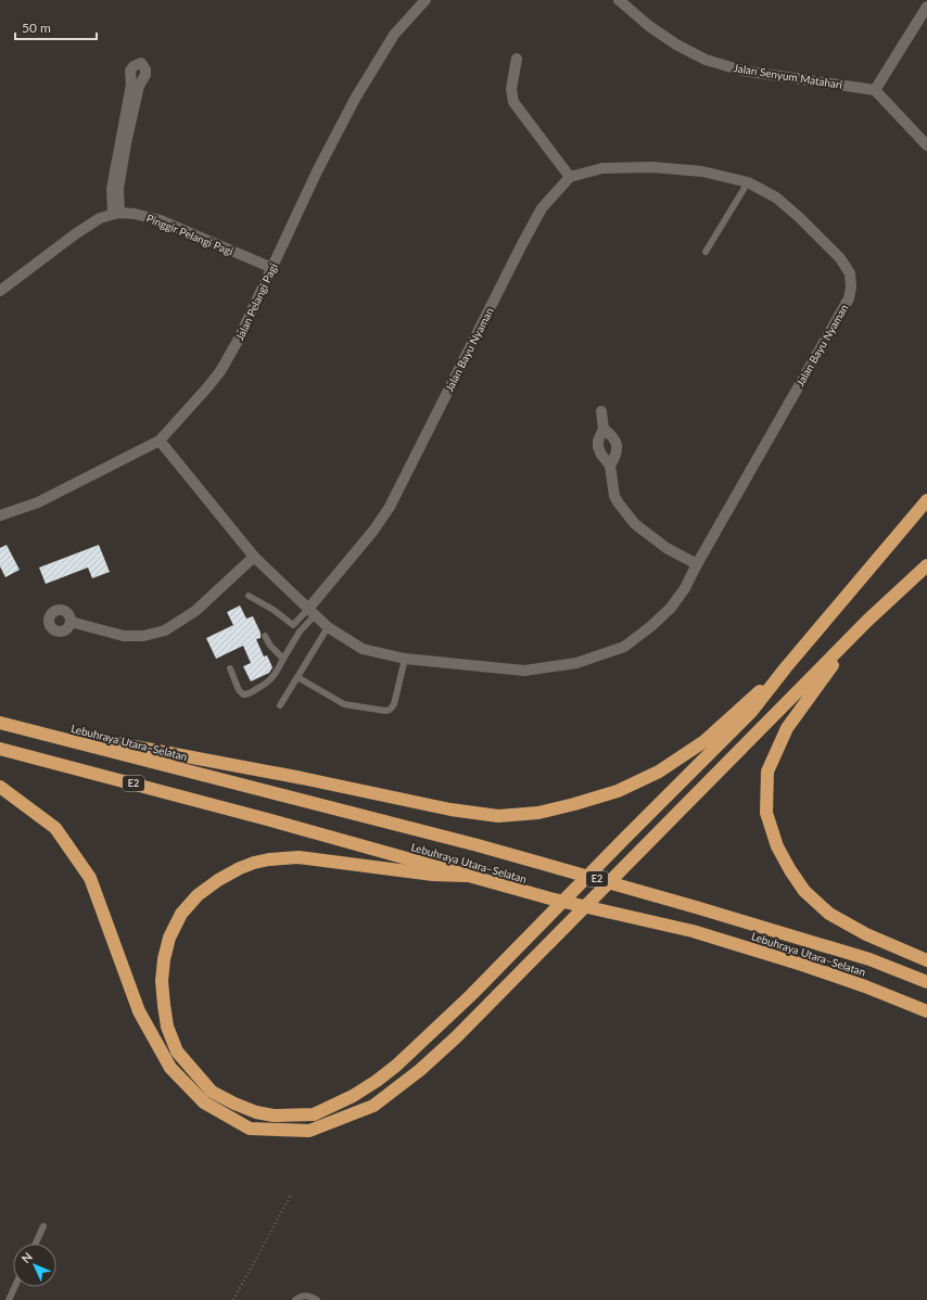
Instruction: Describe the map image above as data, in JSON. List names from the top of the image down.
{
  "streets": {
    "highway": ["Lebuhraya Utara–Selatan", "E2"],
    "street": [
      "Jalan Senyum Matahari",
      "Pinggir Pelangi Pagi",
      "Jalan Pelangi Pagi",
      "Jalan Bayu Nyaman"
    ]
  },
  "crossings": [
    ["Pinggir Pelangi Pagi", "Jalan Pelangi Pagi"],
    ["Jalan Pelangi Pagi", "Jalan Bayu Nyaman"]
  ],
  "scale_bar": "50 m",
  "north": "top left"
}
